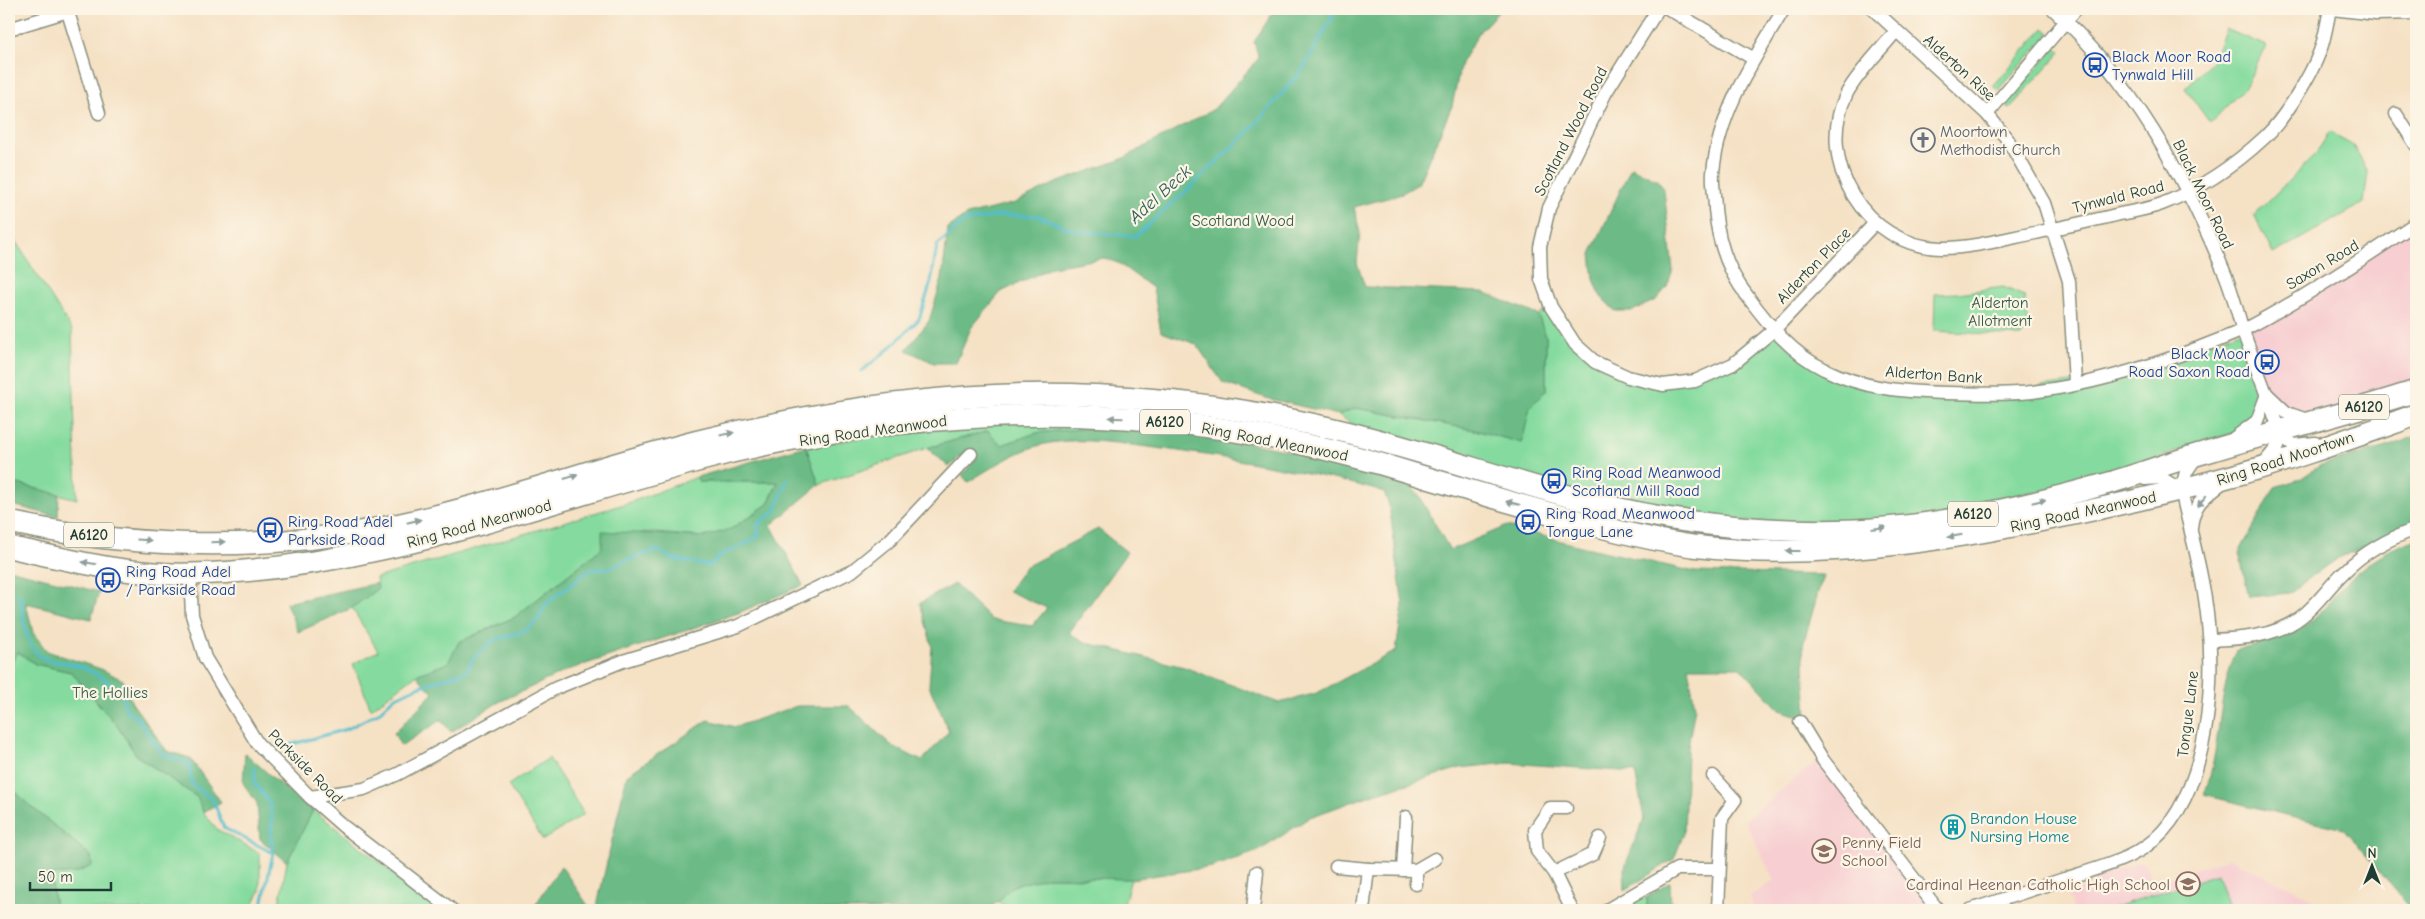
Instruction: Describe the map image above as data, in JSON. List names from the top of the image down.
{
  "streets": {
    "highway": ["A6120", "Ring Road Meanwood", "Ring Road Moortown"],
    "street": [
      "Alderton Rise",
      "Scotland Wood Road",
      "Black Moor Road",
      "Tynwald Road",
      "Saxon Road",
      "Alderton Place",
      "Alderton Bank",
      "Tongue Lane",
      "Parkside Road"
    ]
  },
  "crossings": [
    ["Alderton Rise", "Tynwald Road"],
    ["Alderton Rise", "Alderton Bank"],
    ["Scotland Wood Road", "Alderton Place"],
    ["Scotland Wood Road", "Alderton Bank"],
    ["Black Moor Road", "Tynwald Road"],
    ["Black Moor Road", "Saxon Road"],
    ["Black Moor Road", "Alderton Bank"],
    ["Black Moor Road", "Ring Road Moortown"],
    ["Tynwald Road", "Alderton Place"],
    ["Saxon Road", "Alderton Bank"],
    ["Alderton Place", "Alderton Bank"],
    ["A6120", "Ring Road Meanwood"],
    ["A6120", "Parkside Road"],
    ["Ring Road Meanwood", "Ring Road Moortown"],
    ["Ring Road Meanwood", "Tongue Lane"],
    ["Ring Road Meanwood", "Parkside Road"],
    ["Ring Road Moortown", "Tongue Lane"]
  ],
  "water": ["Adel Beck"],
  "parks": ["Scotland Wood", "Alderton Allotment", "The Hollies"],
  "places": {
    "bus stop": [
      "Black Moor Road Tynwald Hill",
      "Black Moor Road Saxon Road",
      "Ring Road Meanwood Scotland Mill Road",
      "Ring Road Meanwood Tongue Lane",
      "Ring Road Adel Parkside Road",
      "Ring Road Adel / Parkside Road"
    ],
    "church": ["Moortown Methodist Church"],
    "building": ["Brandon House Nursing Home"],
    "school or university": ["Penny Field School", "Cardinal Heenan Catholic High School"]
  },
  "scale_bar": "50 m",
  "north": "top"
}
